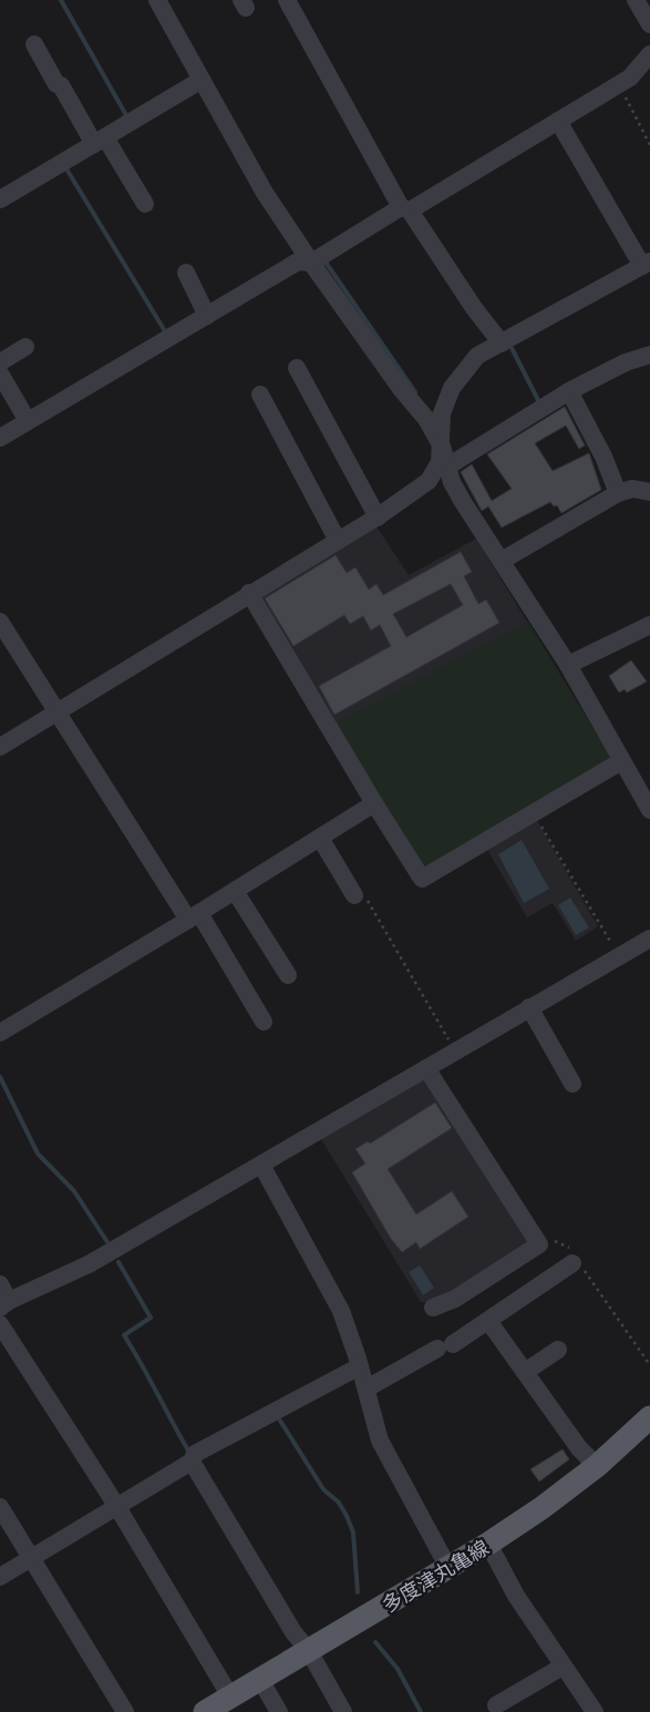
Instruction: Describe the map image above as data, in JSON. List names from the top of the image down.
{
  "streets": {
    "main road": ["多度津丸亀線"]
  }
}
